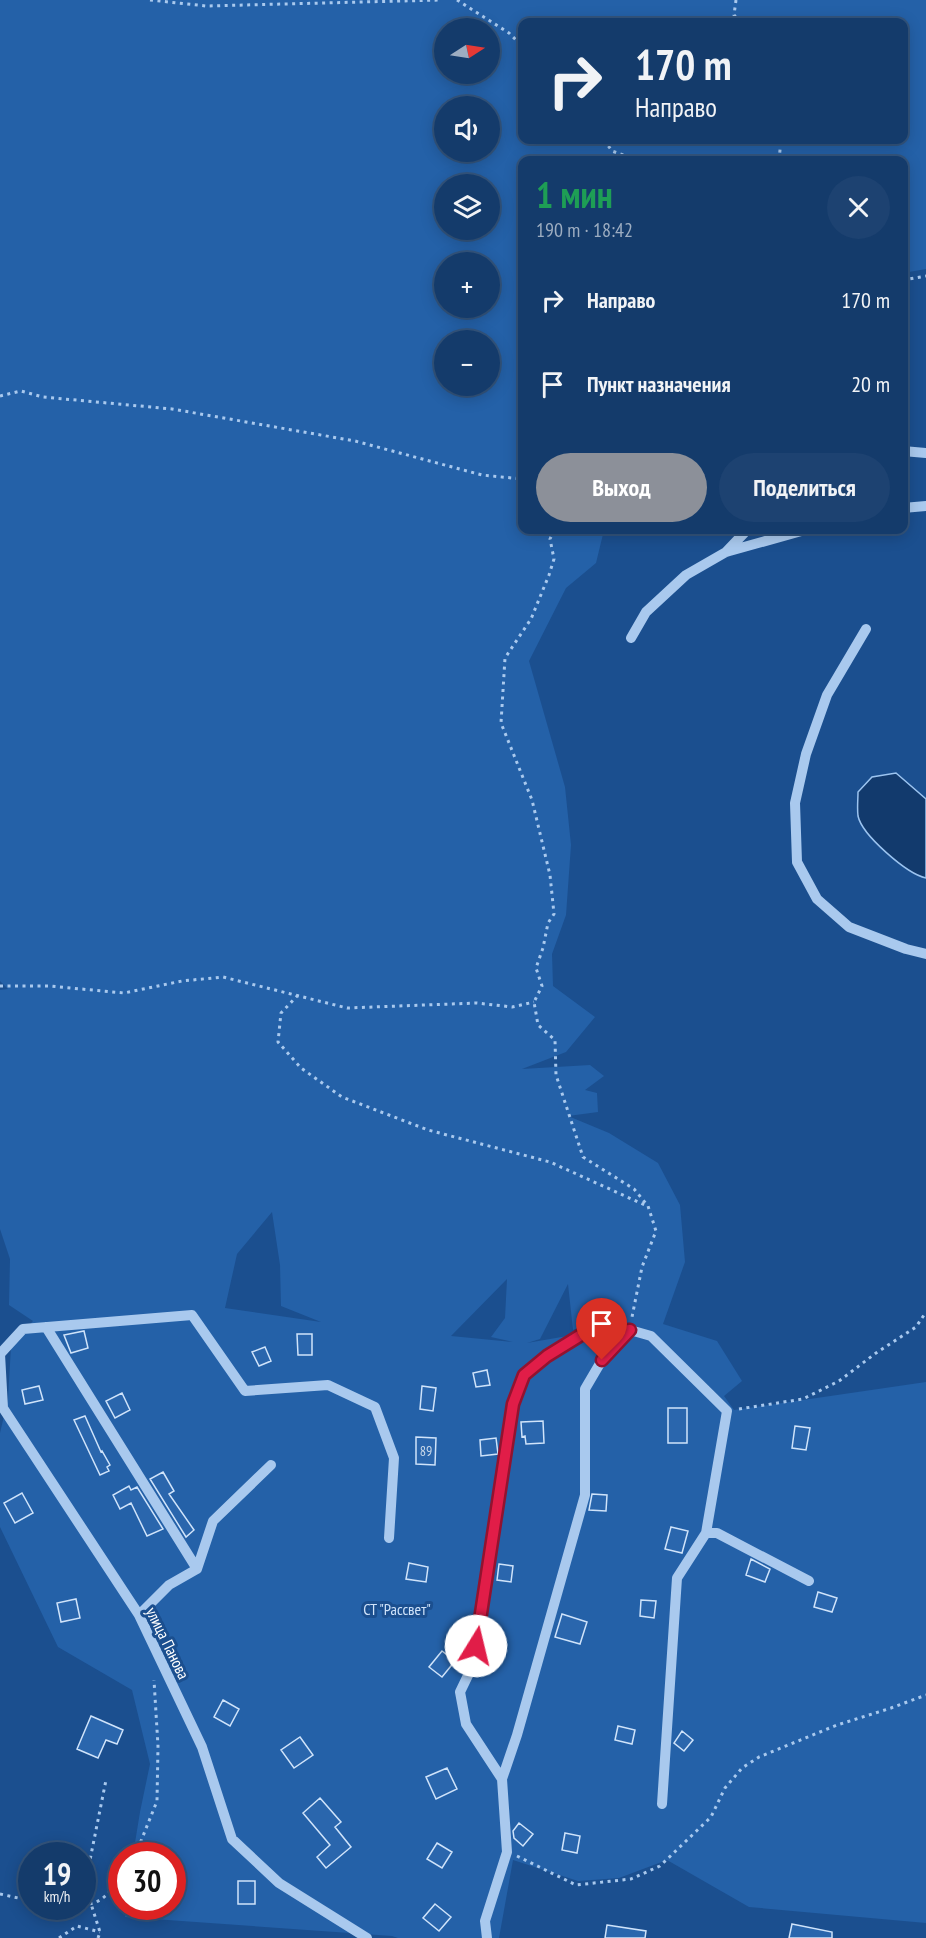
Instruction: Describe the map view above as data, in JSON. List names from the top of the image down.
{
  "streets": {
    "street": ["улица Панова"]
  },
  "parks": ["СТ \"Рассвет\""],
  "house_numbers": ["89"],
  "north": "right",
  "page": {
    "map_buttons": ["+", "−"],
    "turn": ["170 m", "Направо"],
    "heading": ["1 мин", "190 m · 18:42"],
    "list": [
      {
        "name": "Направо",
        "value": "170 m"
      },
      {
        "name": "Пункт назначения",
        "value": "20 m"
      }
    ],
    "buttons": ["Выход", "Поделиться"],
    "speed": "19 km/h",
    "limit": "30"
  }
}
